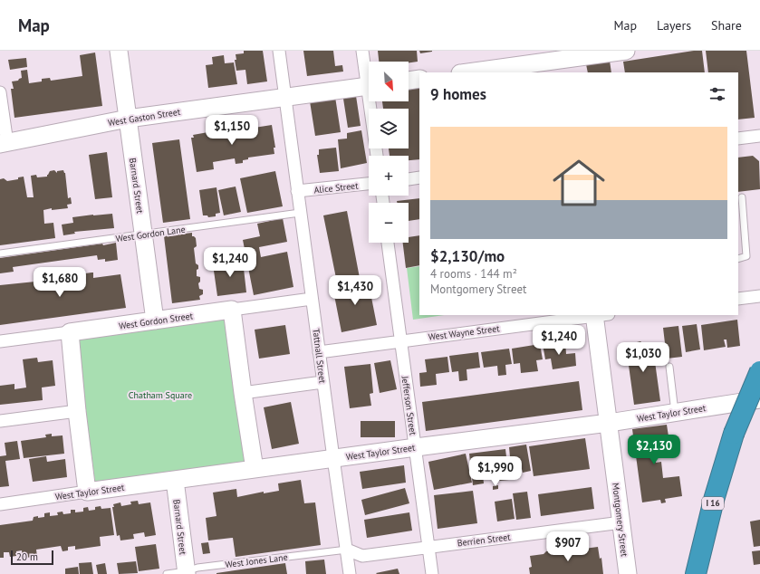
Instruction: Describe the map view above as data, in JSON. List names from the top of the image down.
{
  "streets": {
    "highway": ["I 16"],
    "street": [
      "West Gaston Street",
      "Barnard Street",
      "Alice Street",
      "West Gordon Street",
      "West Wayne Street",
      "Tattnall Street",
      "Jefferson Street",
      "West Taylor Street",
      "Montgomery Street",
      "Berrien Street"
    ],
    "lane": ["West Gordon Lane", "West Jones Lane"]
  },
  "crossings": [
    ["West Gaston Street", "Barnard Street"],
    ["West Gaston Street", "Tattnall Street"],
    ["Barnard Street", "West Gordon Lane"],
    ["Barnard Street", "West Gordon Street"],
    ["Barnard Street", "West Taylor Street"],
    ["Barnard Street", "West Jones Lane"],
    ["Alice Street", "Tattnall Street"],
    ["West Gordon Lane", "Tattnall Street"],
    ["West Gordon Street", "Tattnall Street"],
    ["West Wayne Street", "Tattnall Street"],
    ["West Wayne Street", "Jefferson Street"],
    ["West Wayne Street", "Montgomery Street"],
    ["Tattnall Street", "West Taylor Street"],
    ["Tattnall Street", "Berrien Street"],
    ["Tattnall Street", "West Jones Lane"],
    ["Jefferson Street", "West Taylor Street"],
    ["Jefferson Street", "Berrien Street"],
    ["West Taylor Street", "Montgomery Street"],
    ["Montgomery Street", "Berrien Street"],
    ["Berrien Street", "West Jones Lane"]
  ],
  "parks": ["Chatham Square"],
  "scale_bar": "20 m",
  "north": "bottom right",
  "page": {
    "header": "Map",
    "nav": ["Map", "Layers", "Share"],
    "map_buttons": ["+", "−"],
    "heading": "9 homes",
    "price": [
      "$1,150",
      "$1,240",
      "$1,680",
      "$1,430",
      "$1,240",
      "$1,030",
      "$2,130",
      "$1,990",
      "$907"
    ],
    "list": [
      {
        "name": "$2,130/mo",
        "note": "4 rooms · 144 m² · Montgomery Street"
      }
    ],
    "scale": "20 m"
  }
}
